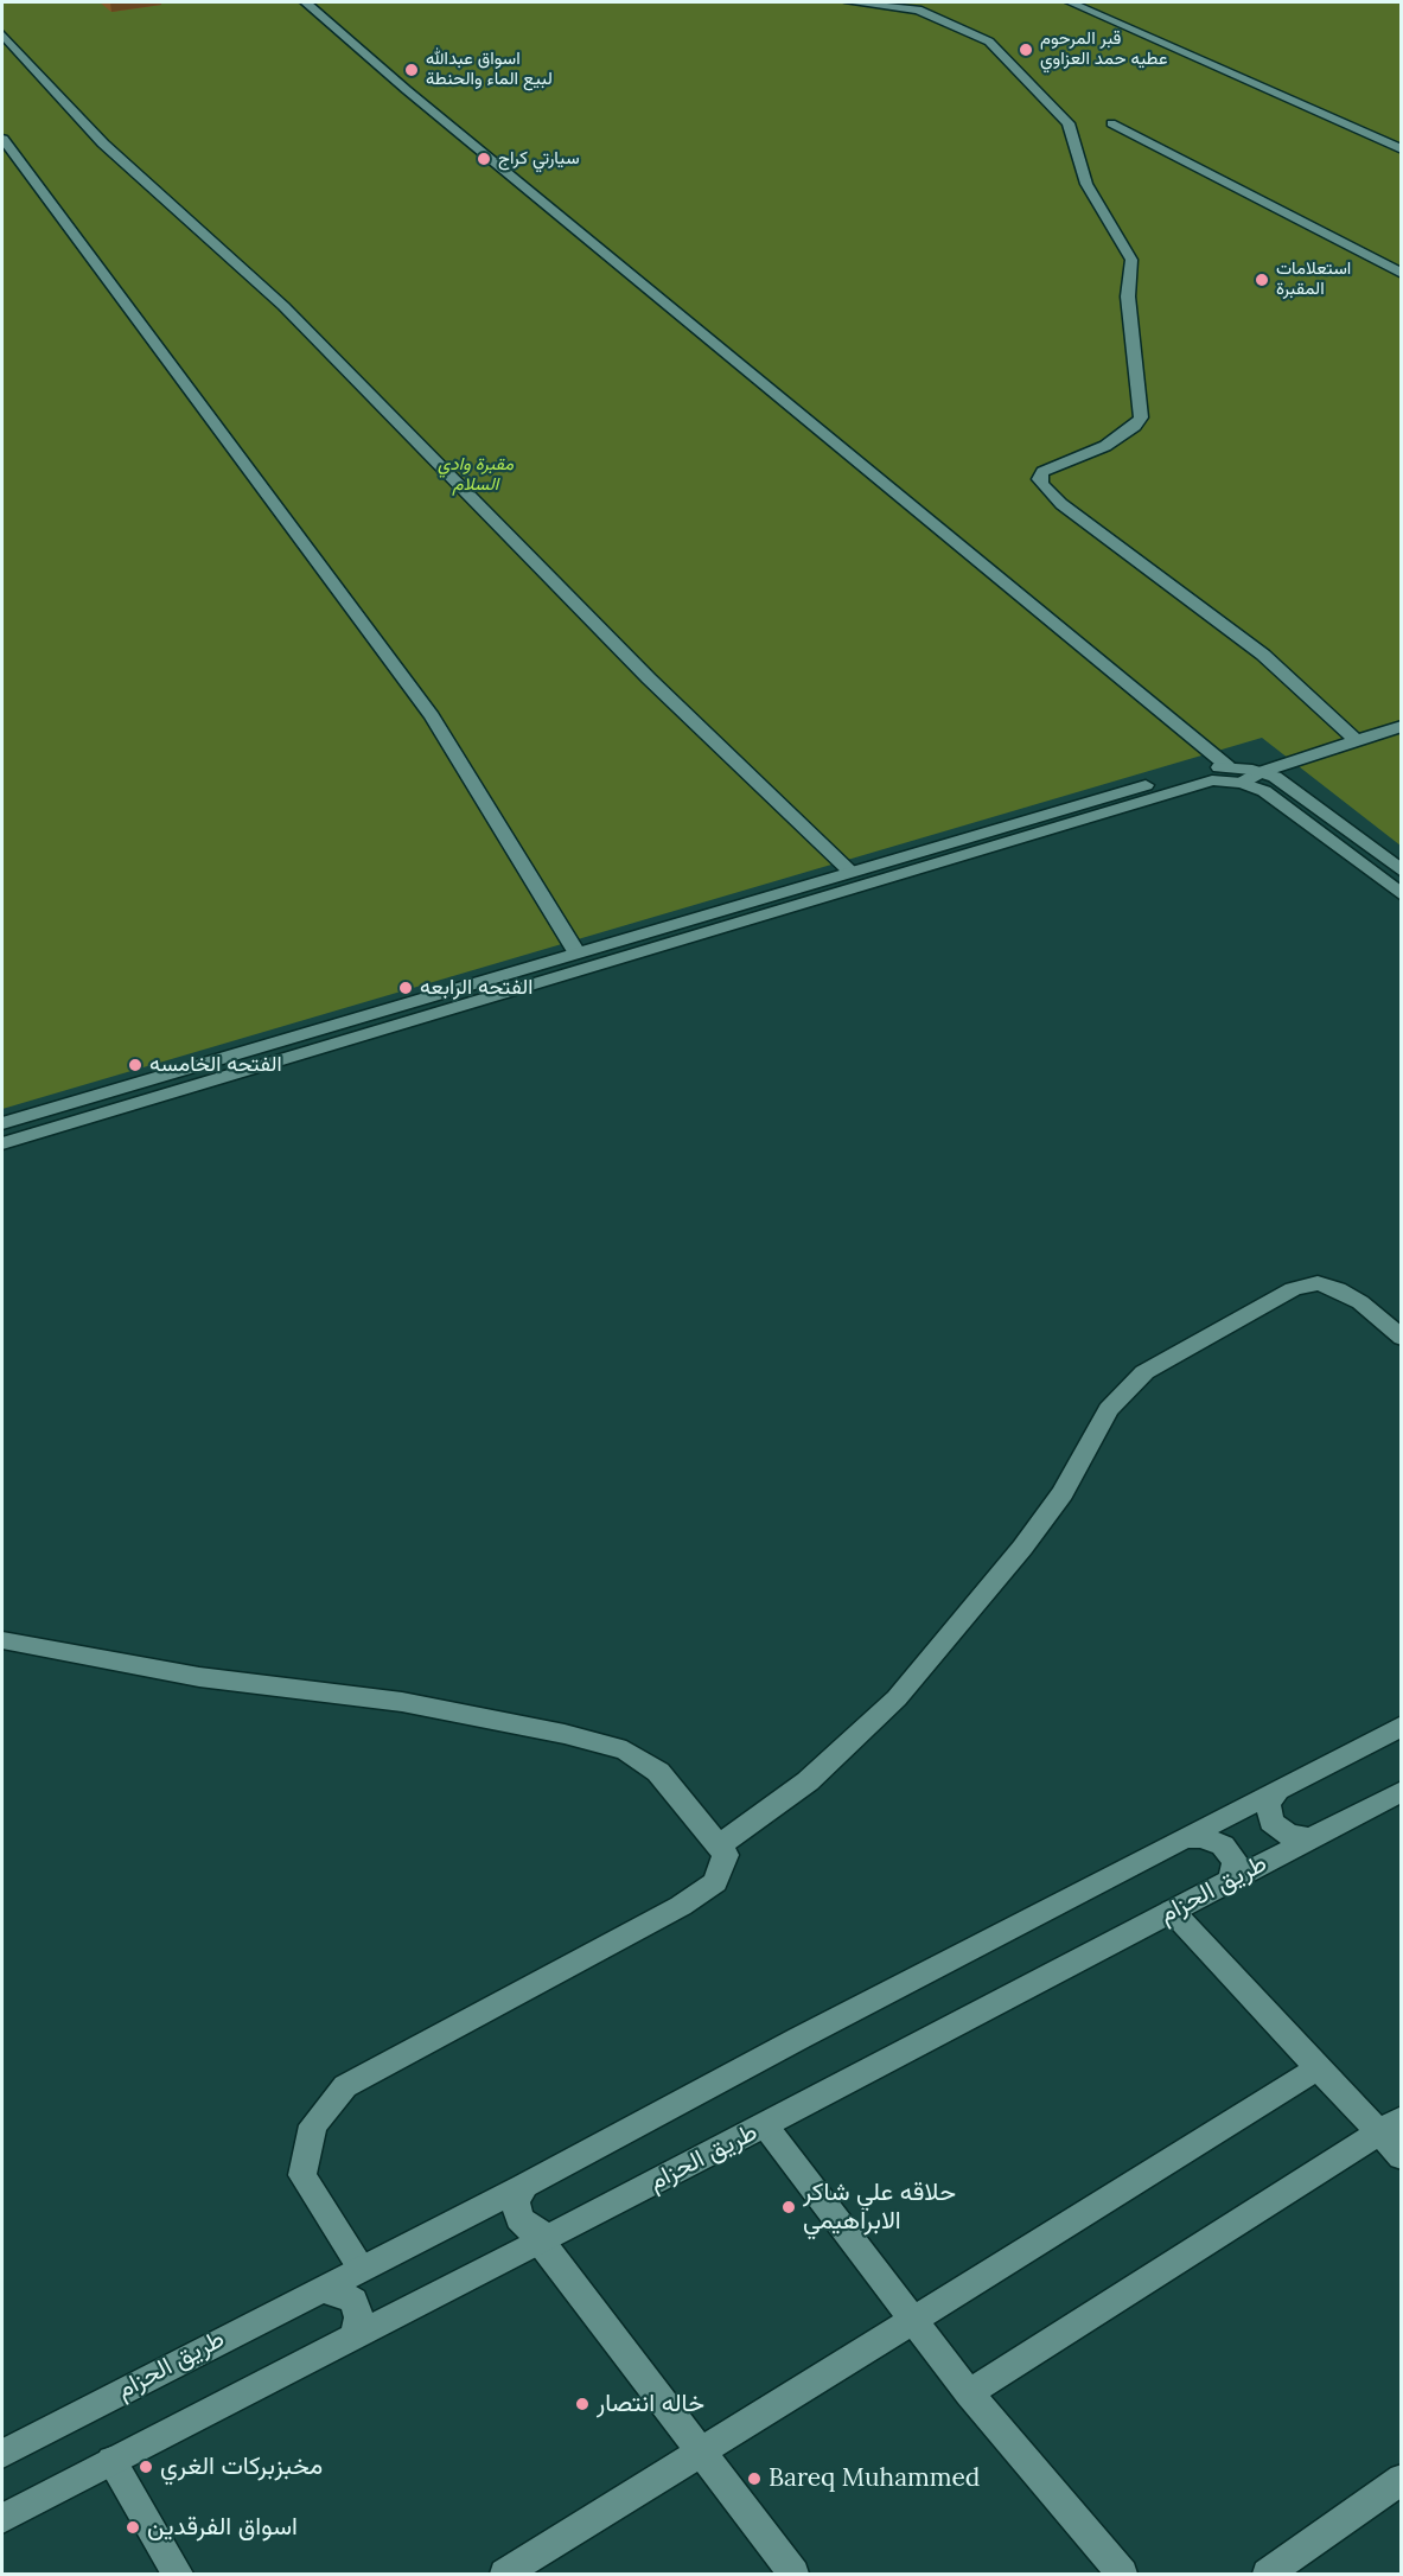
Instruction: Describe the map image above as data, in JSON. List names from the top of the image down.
{
  "streets": {
    "street": ["طريق الحزام"]
  },
  "parks": ["مقبرة وادي السلام"],
  "places": [
    "قبر المرحوم عطيه حمد العزاوي",
    "اسواق عبدالله لبيع الماء والحنطة",
    "سيارتي كراج",
    "استعلامات المقبرة",
    "الفتحه الرابعه",
    "الفتحه الخامسه",
    "حلاقه علي شاكر الابراهيمي",
    "خاله انتصار",
    "مخبزبركات الغري",
    "Bareq Muhammed",
    "اسواق الفرقدين"
  ]
}
